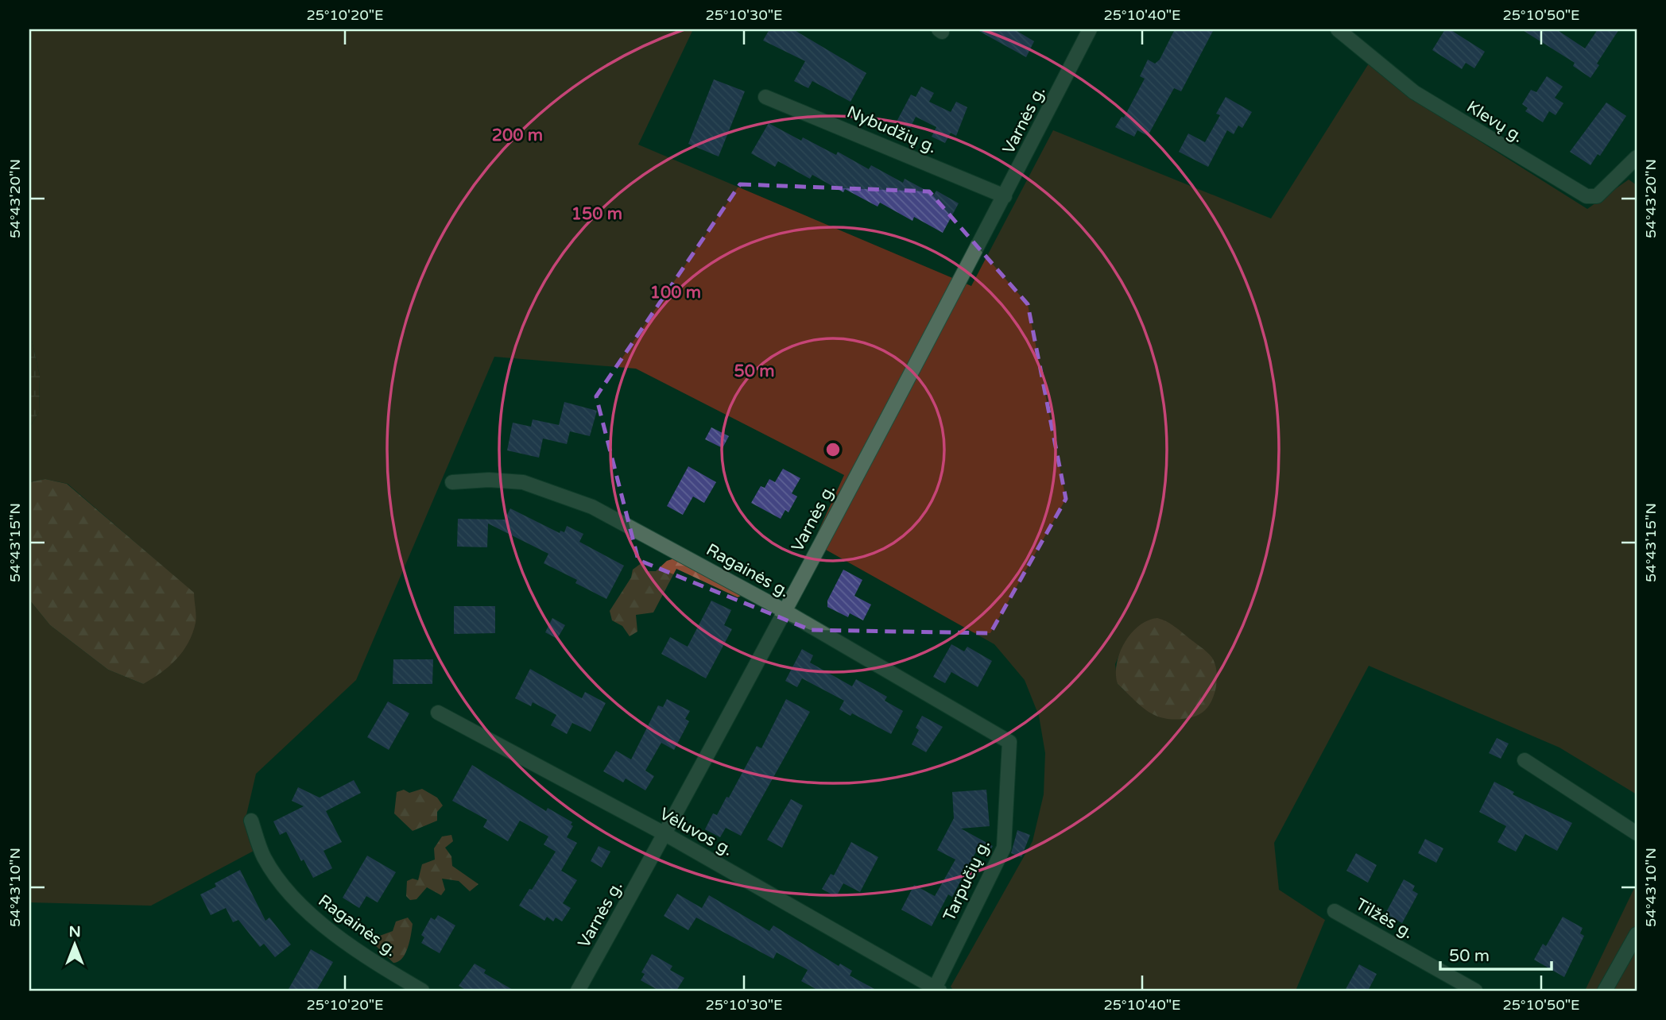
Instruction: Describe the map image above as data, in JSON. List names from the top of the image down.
{
  "streets": {
    "street": [
      "Varnės g.",
      "Klevų g.",
      "Nybudžių g.",
      "Ragainės g.",
      "Vėluvos g.",
      "Tarpučių g.",
      "Tilžės g."
    ]
  },
  "crossings": [
    ["Varnės g.", "Nybudžių g."],
    ["Varnės g.", "Ragainės g."],
    ["Varnės g.", "Vėluvos g."],
    ["Ragainės g.", "Tarpučių g."],
    ["Vėluvos g.", "Tarpučių g."]
  ],
  "scale_bar": "50 m",
  "north": "top",
  "coordinates": [
    "25°10'20\"E",
    "25°10'30\"E",
    "25°10'40\"E",
    "25°10'50\"E",
    "54°43'20\"N",
    "54°43'15\"N",
    "54°43'10\"N"
  ],
  "rings": [
    "200 m",
    "150 m",
    "100 m",
    "50 m"
  ]
}
